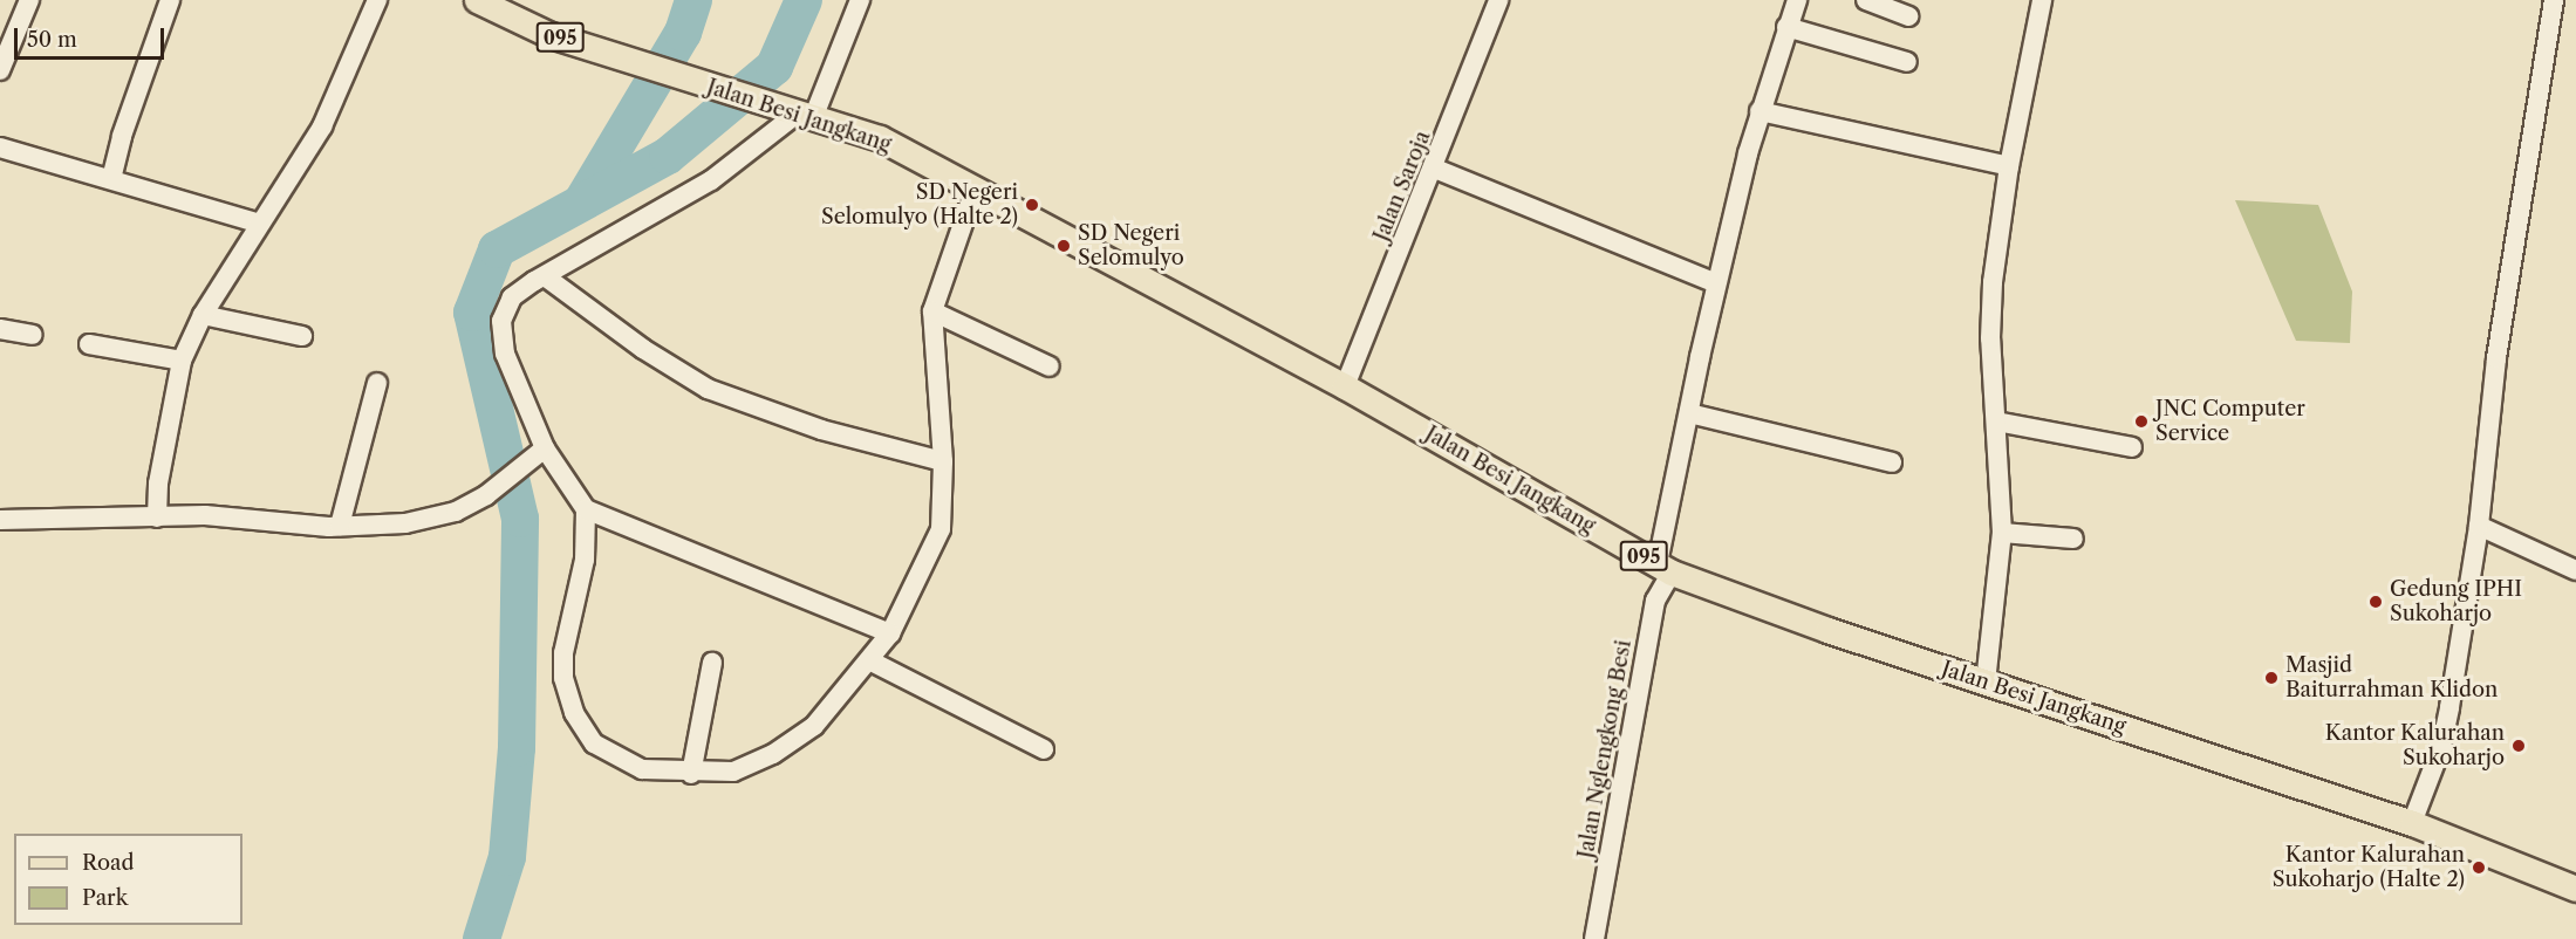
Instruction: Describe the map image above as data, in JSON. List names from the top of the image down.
{
  "streets": {
    "main road": ["095", "Jalan Besi Jangkang"],
    "street": ["Jalan Saroja", "Jalan Nglengkong Besi"]
  },
  "crossings": [
    ["Jalan Besi Jangkang", "Jalan Saroja"],
    ["Jalan Besi Jangkang", "Jalan Nglengkong Besi"]
  ],
  "places": [
    "SD Negeri Selomulyo (Halte 2)",
    "SD Negeri Selomulyo",
    "JNC Computer Service",
    "Gedung IPHI Sukoharjo",
    "Masjid Baiturrahman Klidon",
    "Kantor Kalurahan Sukoharjo",
    "Kantor Kalurahan Sukoharjo (Halte 2)"
  ],
  "legend": ["Road", "Park"],
  "scale_bar": "50 m"
}
